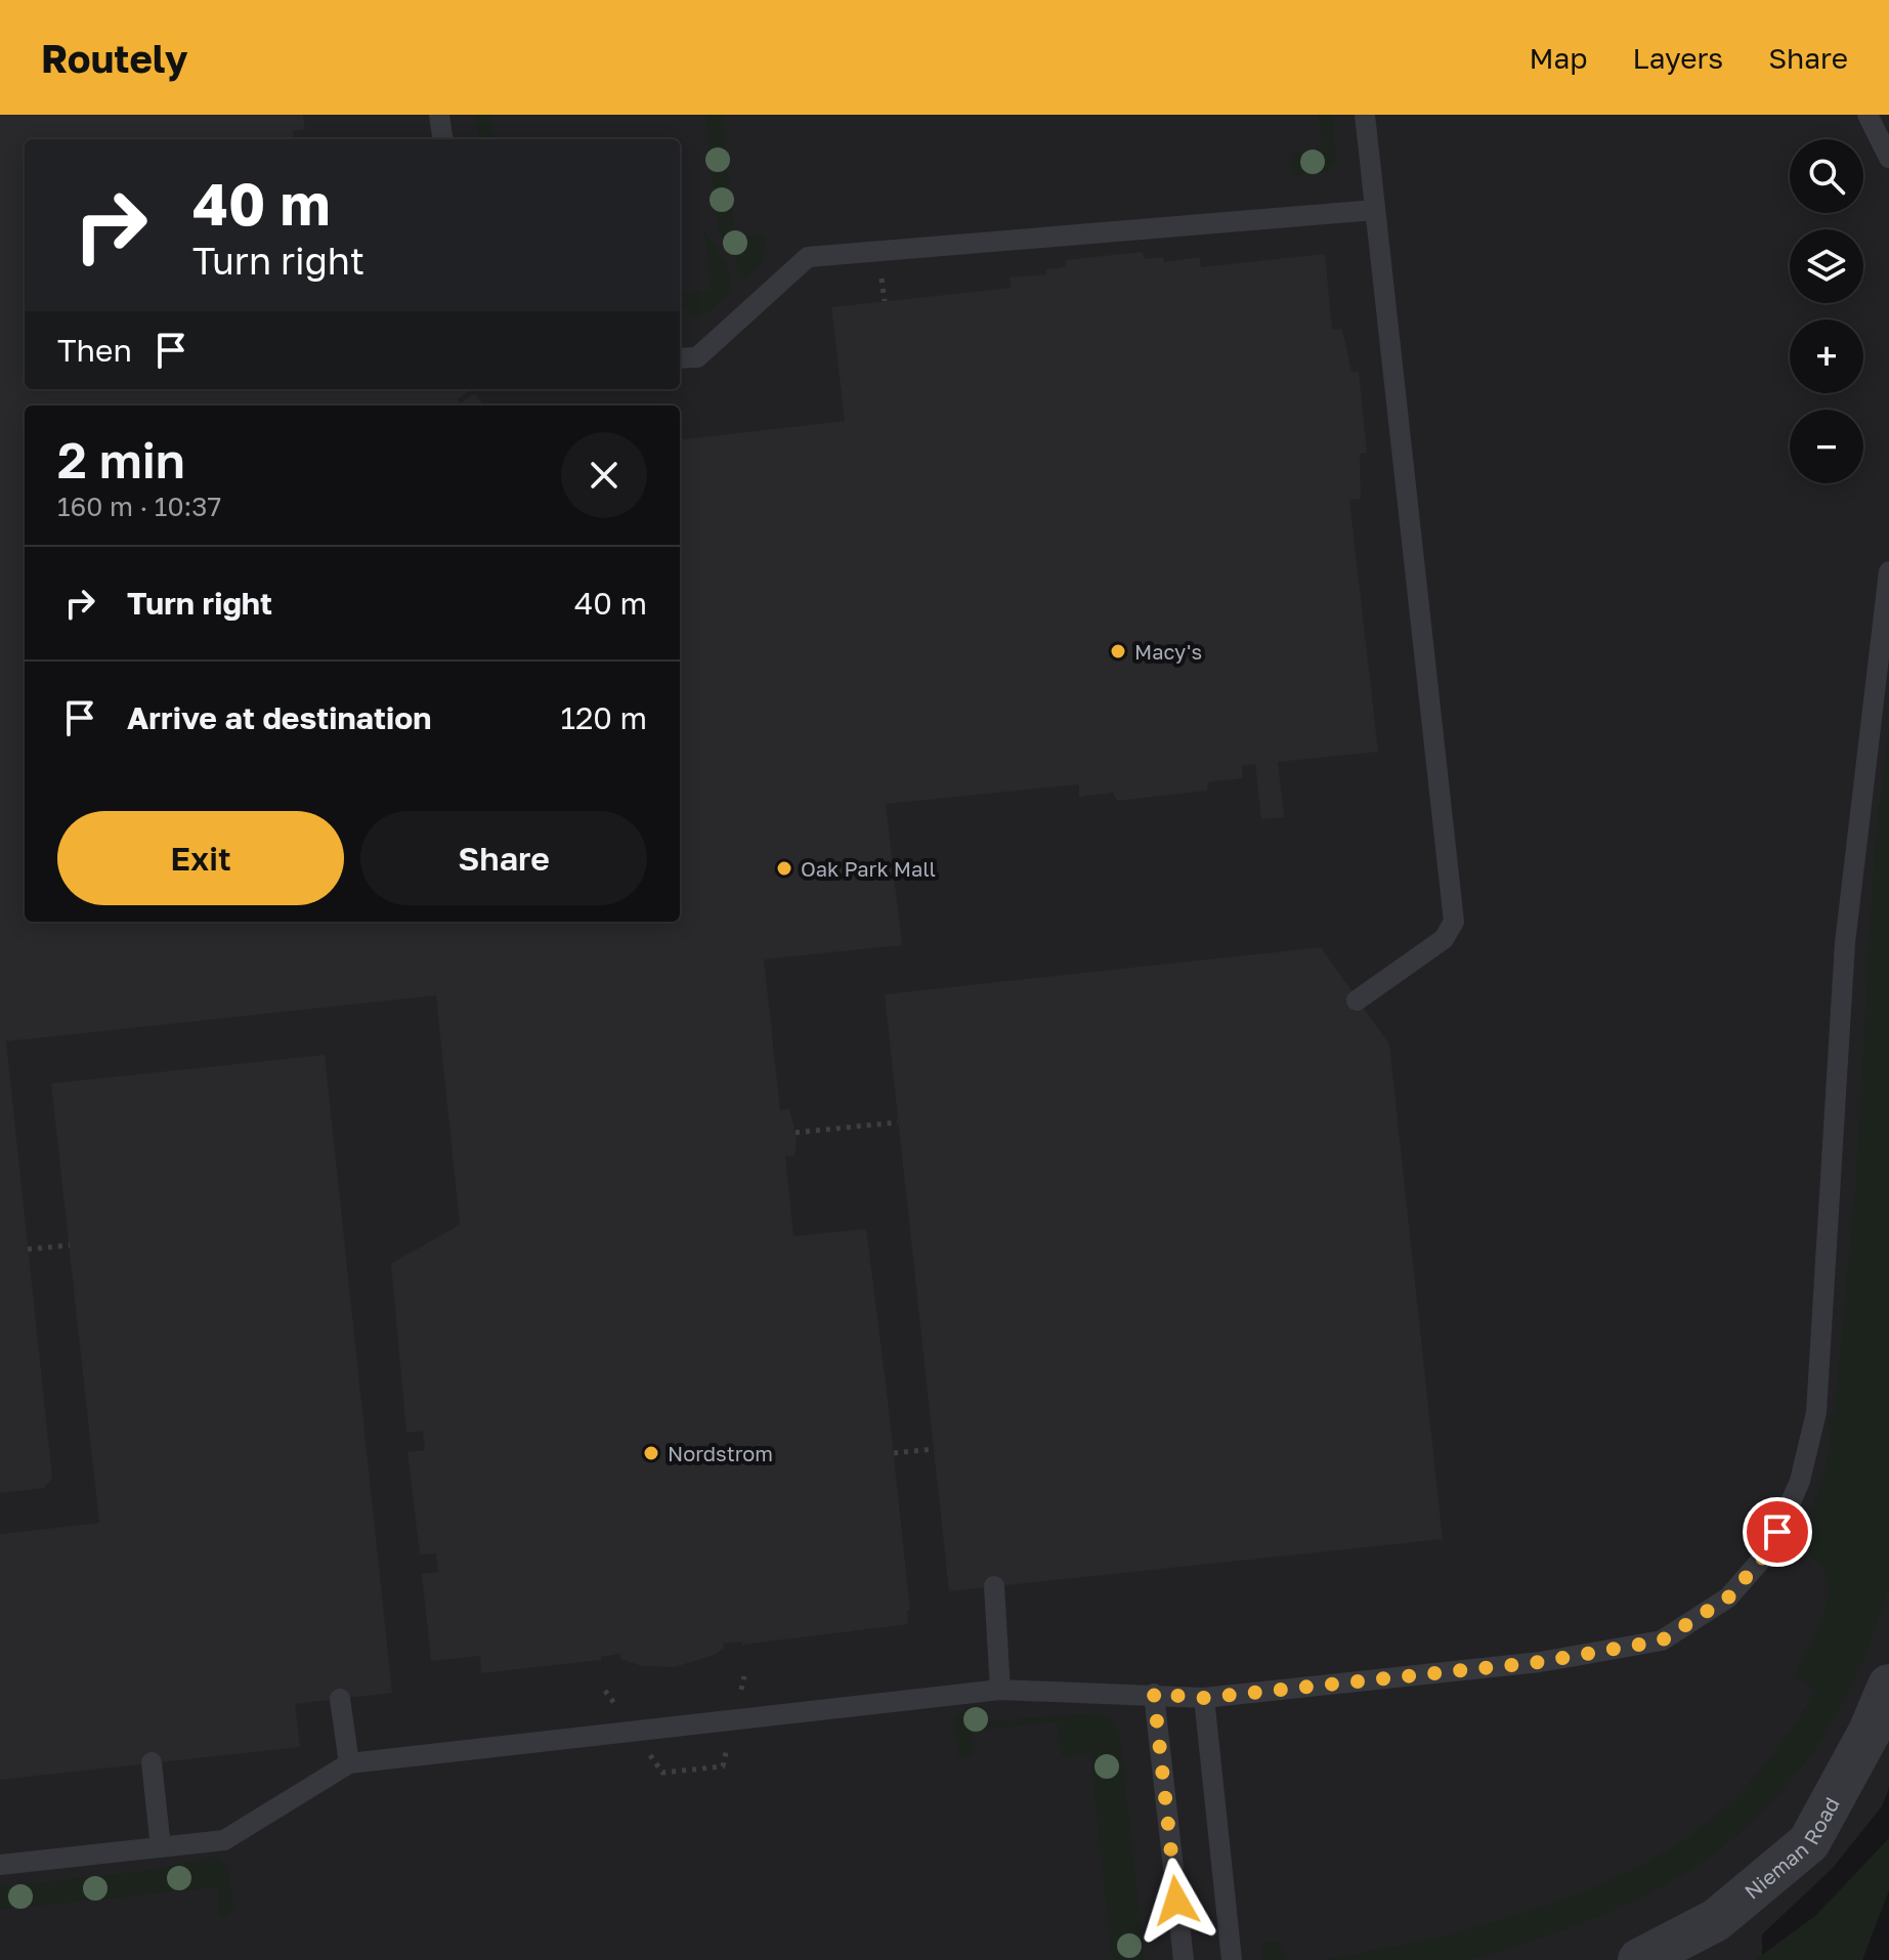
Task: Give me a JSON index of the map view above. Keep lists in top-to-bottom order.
{
  "streets": {
    "street": ["Nieman Road"]
  },
  "places": ["Macy's", "Oak Park Mall", "Nordstrom"],
  "page": {
    "header": "Routely",
    "nav": ["Map", "Layers", "Share"],
    "map_buttons": ["+", "−"],
    "turn": ["40 m", "Turn right"],
    "then": "Then",
    "heading": ["2 min", "160 m · 10:37"],
    "list": [
      {
        "name": "Turn right",
        "value": "40 m"
      },
      {
        "name": "Arrive at destination",
        "value": "120 m"
      }
    ],
    "buttons": ["Exit", "Share"]
  }
}
